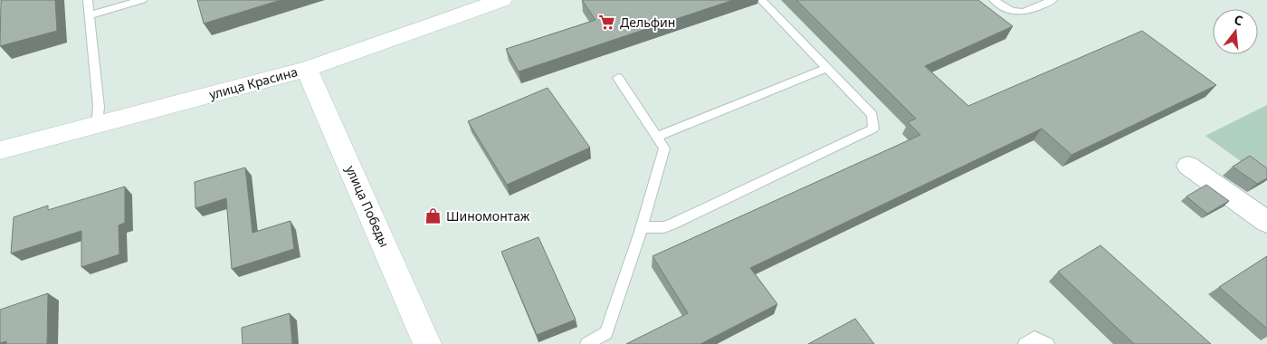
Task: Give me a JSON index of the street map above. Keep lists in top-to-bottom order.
{
  "streets": {
    "street": ["улица Красина", "улица Победы"]
  },
  "crossings": [
    ["улица Красина", "улица Победы"]
  ],
  "places": {
    "supermarket": ["Дельфин"],
    "shop": ["Шиномонтаж"]
  },
  "north": "top"
}
